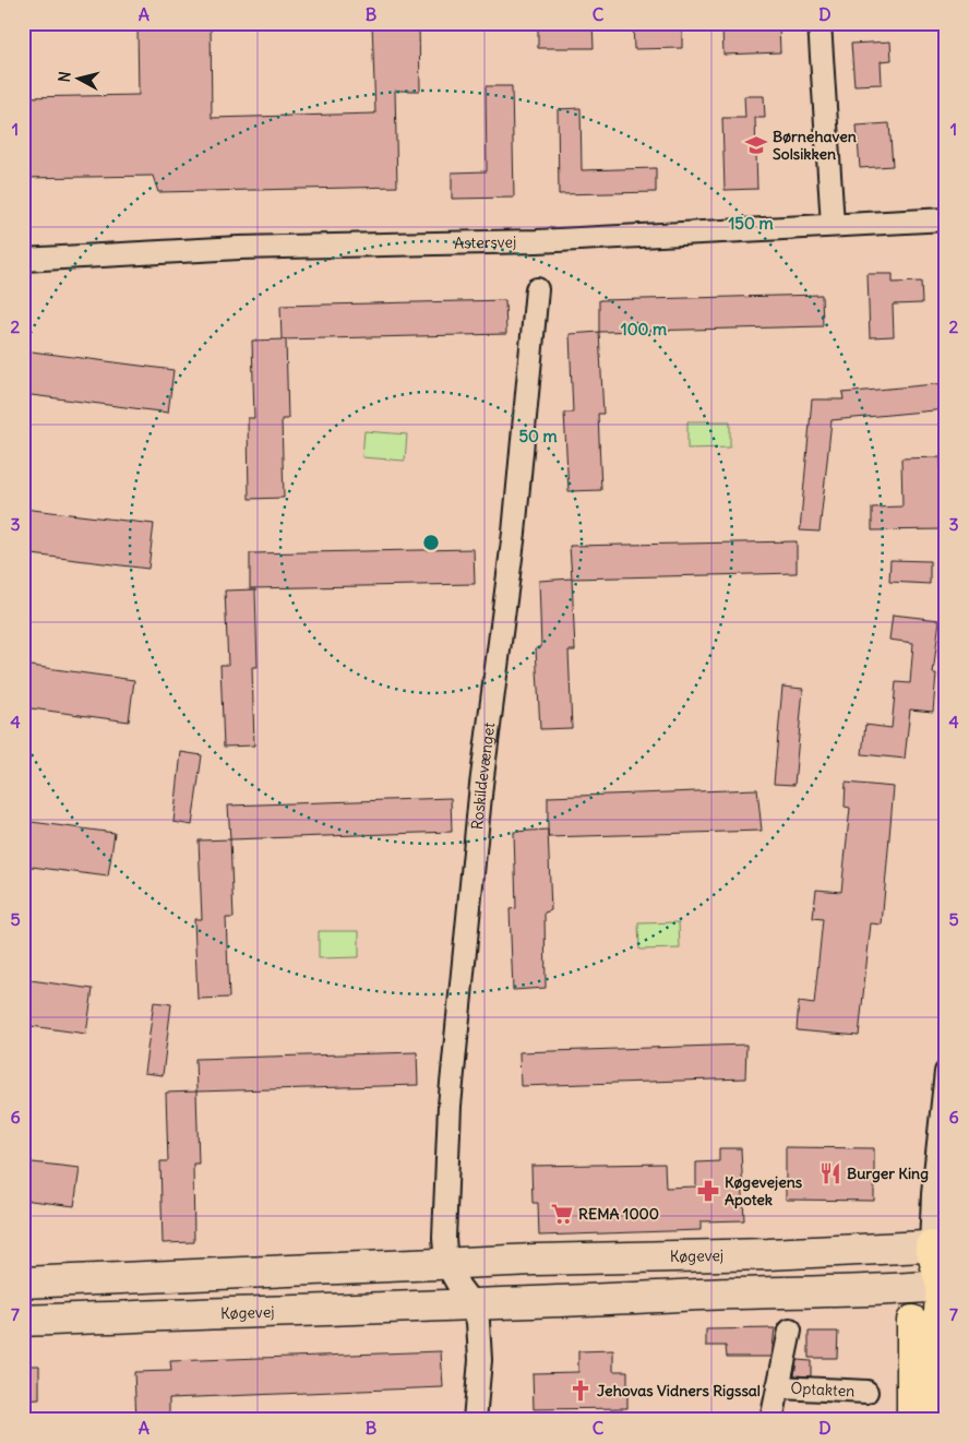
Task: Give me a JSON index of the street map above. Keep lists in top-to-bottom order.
{
  "streets": {
    "street": [
      "Astersvej",
      "Roskildevænget",
      "Køgevej",
      "Optakten"
    ]
  },
  "crossings": [
    ["Roskildevænget", "Køgevej"]
  ],
  "places": {
    "school or university": ["Børnehaven Solsikken"],
    "restaurant": ["Burger King"],
    "pharmacy": ["Køgevejens Apotek"],
    "supermarket": ["REMA 1000"],
    "church": ["Jehovas Vidners Rigssal"]
  },
  "north": "left",
  "grid": {
    "columns": [
      "A",
      "B",
      "C",
      "D"
    ],
    "rows": [
      "1",
      "2",
      "3",
      "4",
      "5",
      "6",
      "7"
    ]
  },
  "rings": ["150 m", "100 m", "50 m"]
}
